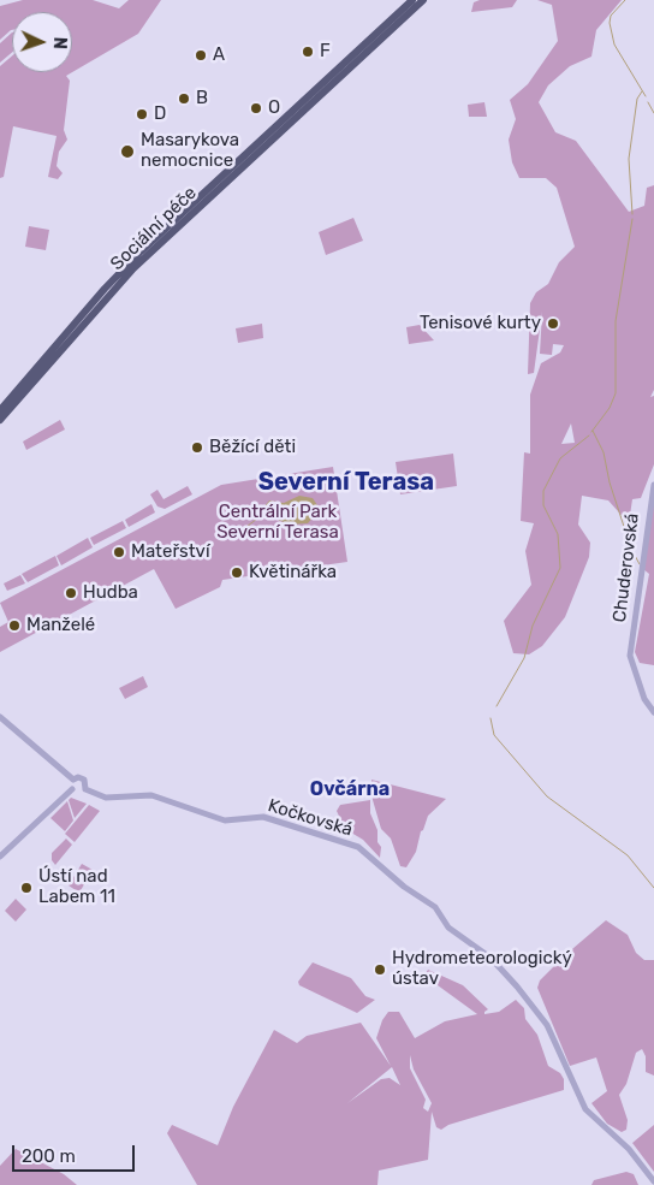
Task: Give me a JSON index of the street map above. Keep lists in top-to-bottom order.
{
  "streets": {
    "main road": ["Sociální péče"],
    "street": ["Chuderovská", "Kočkovská"]
  },
  "districts": ["Severní Terasa", "Ovčárna"],
  "parks": ["Centrální Park Severní Terasa"],
  "places": [
    "F",
    "A",
    "B",
    "O",
    "D",
    "Masarykova nemocnice",
    "Tenisové kurty",
    "Běžící děti",
    "Mateřství",
    "Květinářka",
    "Hudba",
    "Manželé",
    "Ústí nad Labem 11",
    "Hydrometeorologický ústav"
  ],
  "scale_bar": "200 m",
  "north": "right"
}
